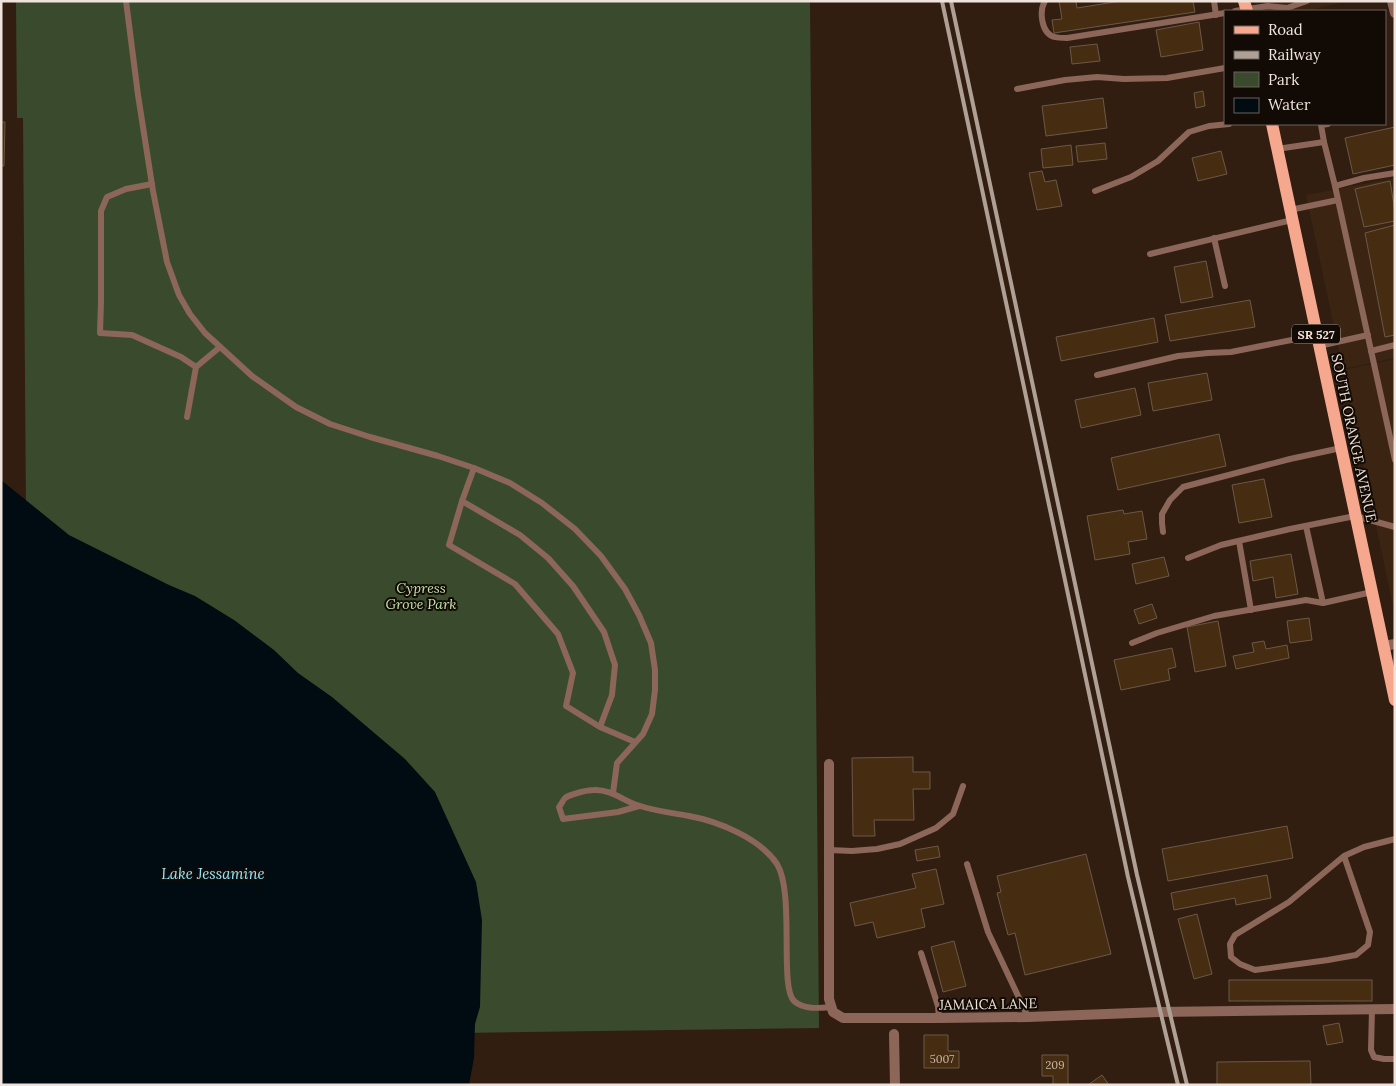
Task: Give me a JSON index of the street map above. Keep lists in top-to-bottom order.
{
  "streets": {
    "main road": ["SR 527", "SOUTH ORANGE AVENUE"],
    "street": ["JAMAICA LANE"]
  },
  "water": ["Lake Jessamine"],
  "parks": ["Cypress Grove Park"],
  "house_numbers": ["5007", "209"],
  "legend": [
    "Road",
    "Railway",
    "Park",
    "Water"
  ]
}
